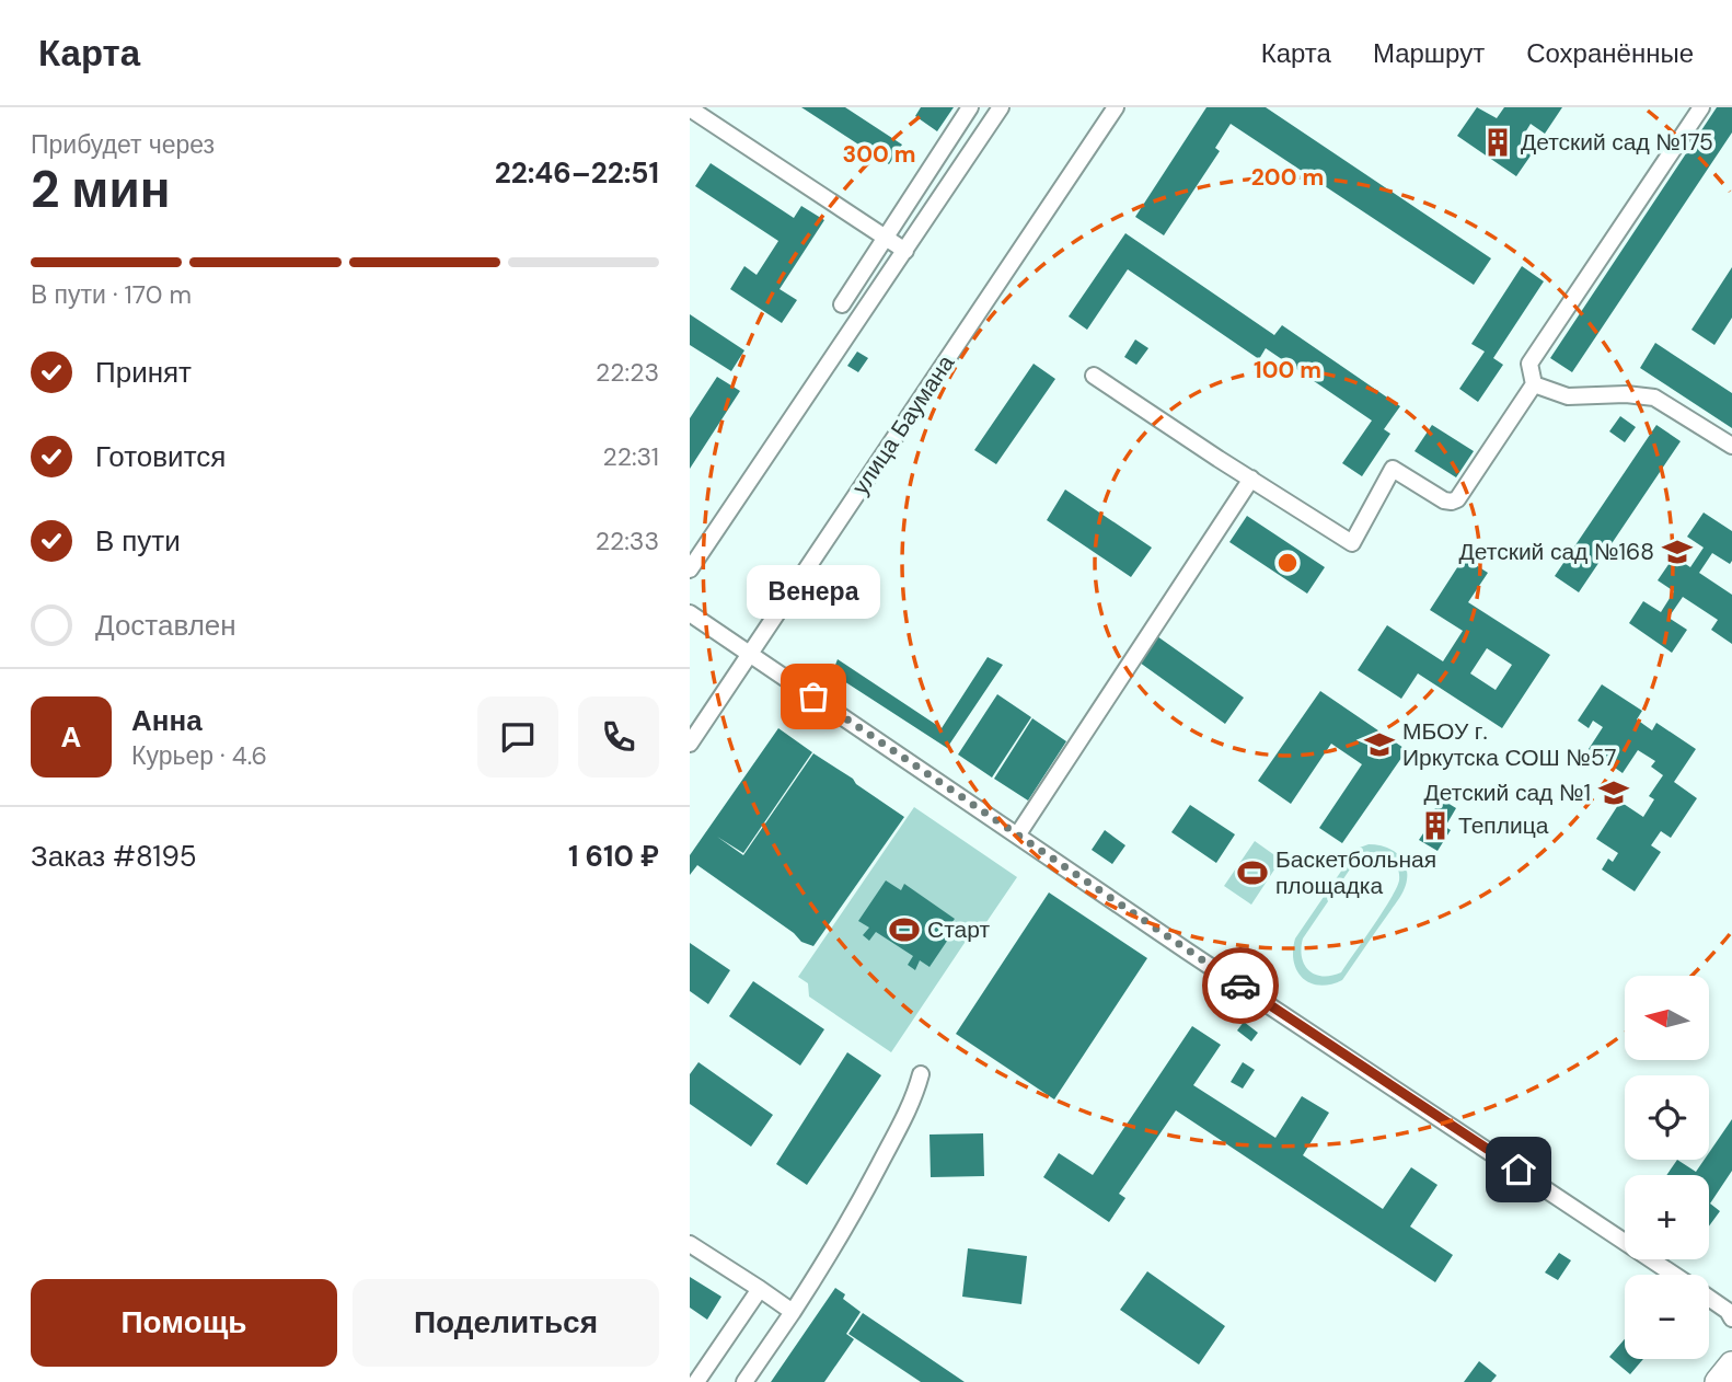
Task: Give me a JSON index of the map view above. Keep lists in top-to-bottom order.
{
  "streets": {
    "street": ["улица Баумана"]
  },
  "places": {
    "building": ["Детский сад №175", "Теплица"],
    "school or university": ["Детский сад №168", "МБОУ г. Иркутска СОШ №57", "Детский сад №1"],
    "other": ["Венера"],
    "sports": ["Баскетбольная площадка", "Старт"]
  },
  "north": "left",
  "page": {
    "header": "Карта",
    "nav": ["Карта", "Маршрут", "Сохранённые"],
    "heading": ["2 мин", "Прибудет через", "22:46–22:51"],
    "panel": [
      "Анна",
      "Курьер · 4.6",
      "Заказ #8195",
      "1 610 ₽"
    ],
    "bar": "В пути · 170 m",
    "list": [
      ["Принят", "22:23"],
      ["Готовится", "22:31"],
      ["В пути", "22:33"],
      "Доставлен"
    ],
    "bubble": "Венера",
    "round": "А",
    "map_buttons": ["+", "−"],
    "buttons": ["Помощь", "Поделиться"]
  },
  "rings": ["300 m", "200 m", "100 m"]
}
